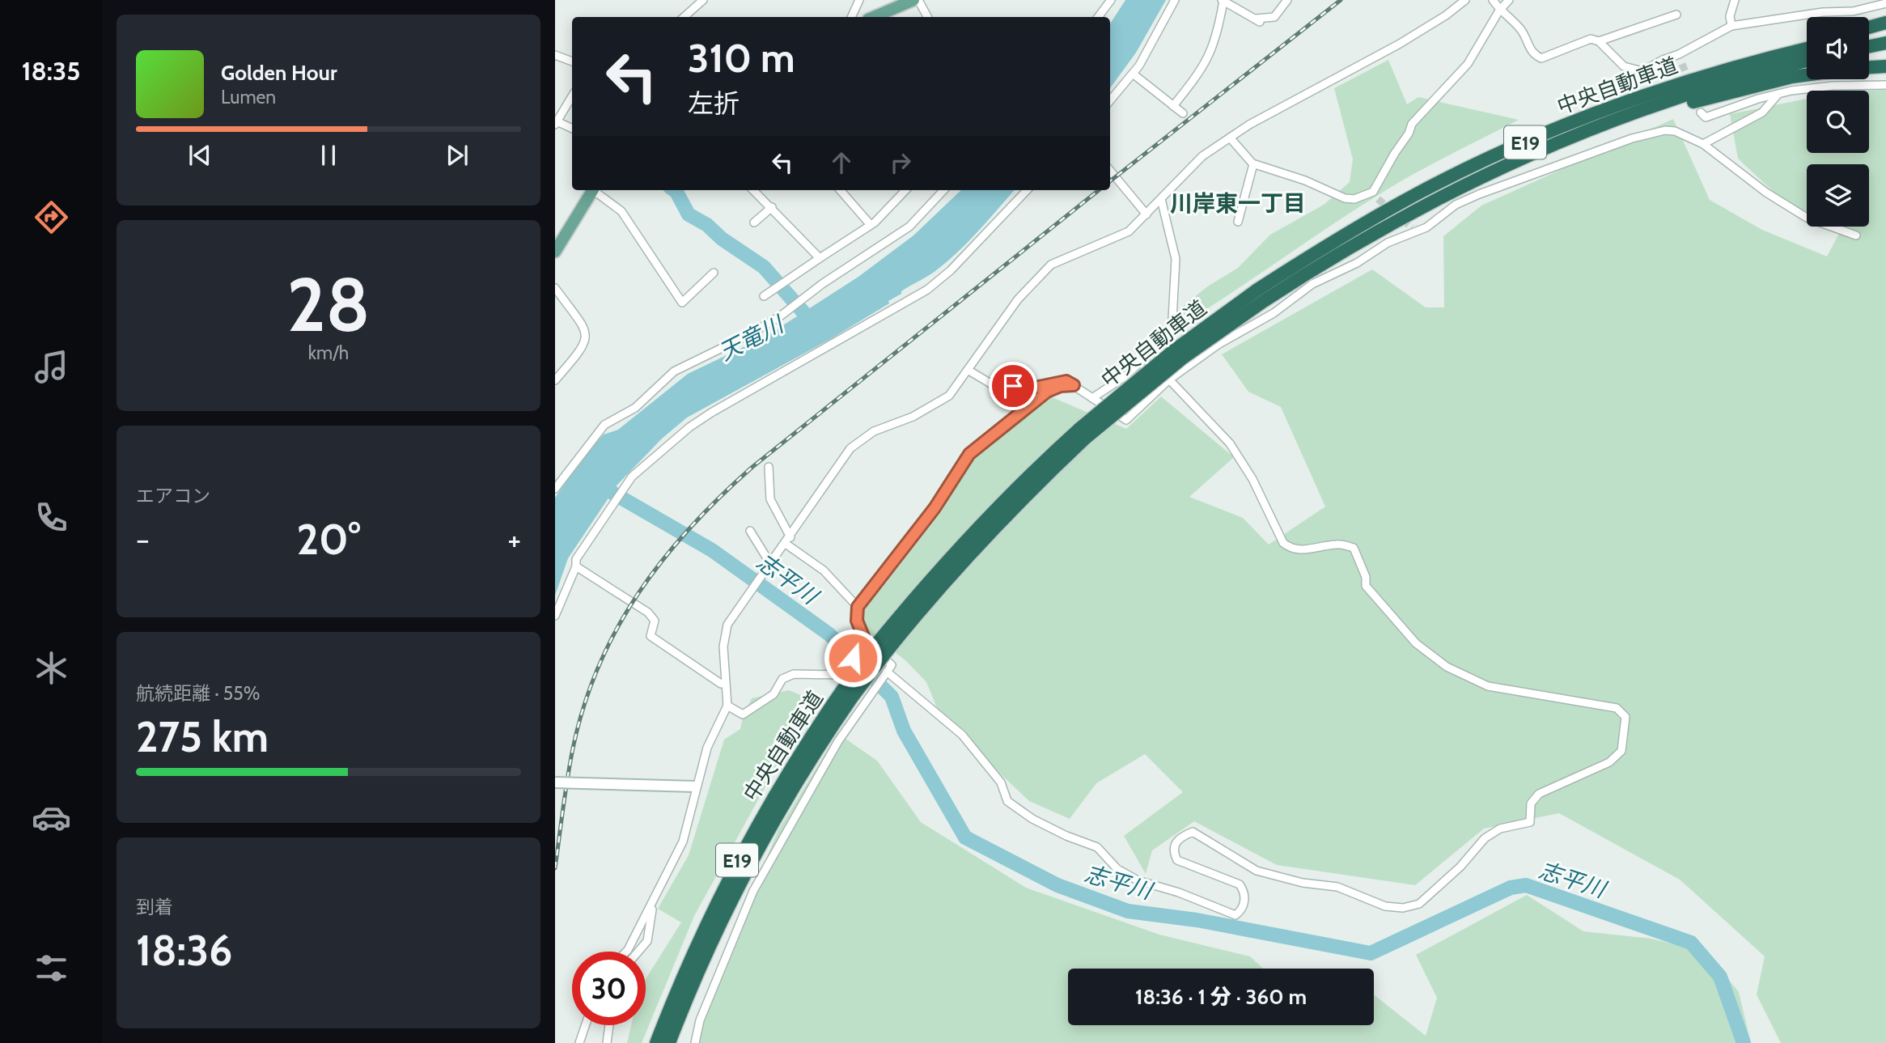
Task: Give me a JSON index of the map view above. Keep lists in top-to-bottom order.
{
  "streets": {
    "highway": ["中央自動車道", "E19"]
  },
  "districts": ["川岸東一丁目"],
  "water": ["天竜川", "志平川"],
  "page": {
    "tabs": "18:35",
    "turn": ["310 m", "左折"],
    "song": ["Golden Hour", "Lumen"],
    "tile": [
      ["28", "km/h"],
      "エアコン",
      ["航続距離 · 55%", "275 km"],
      ["到着", "18:36"]
    ],
    "heat": ["−", "20°", "+"],
    "limit": "30",
    "trip": "18:36 · 1 分 · 360 m"
  }
}
